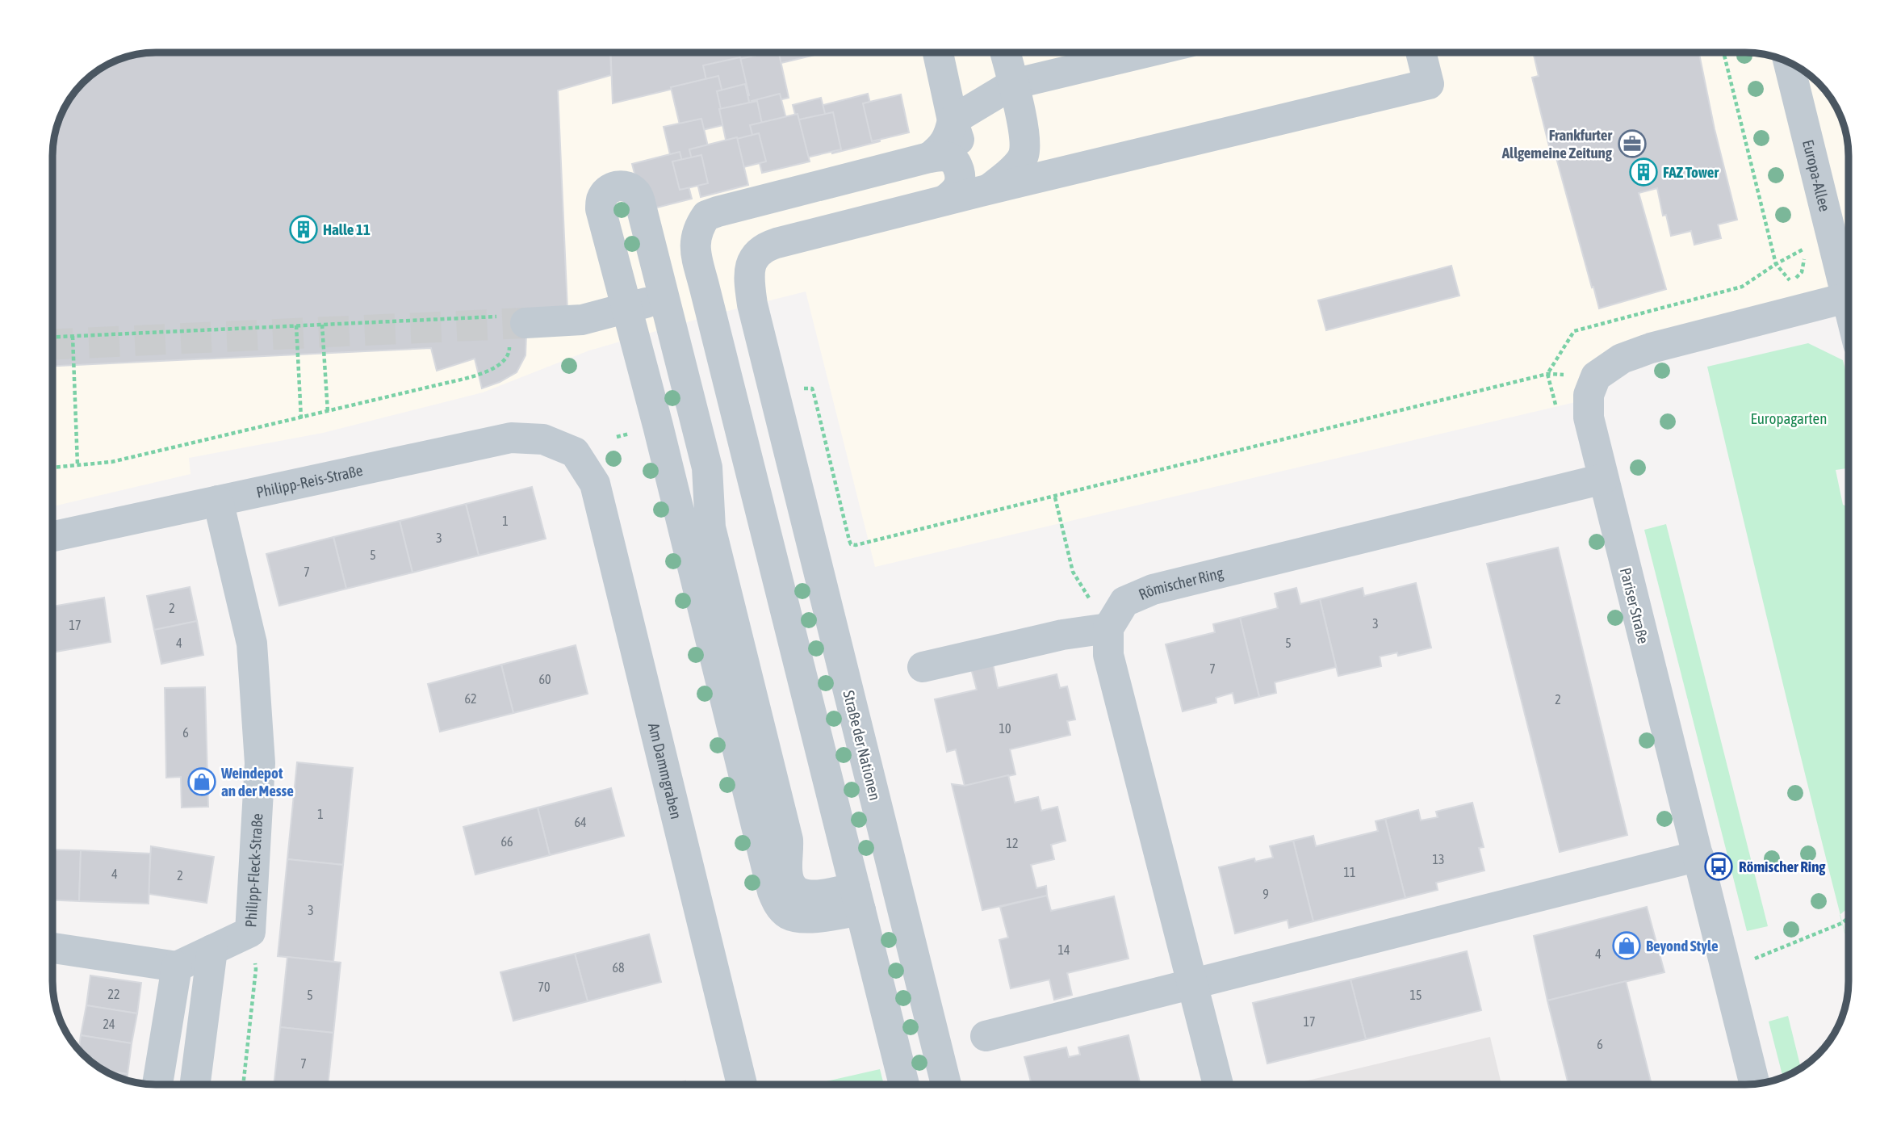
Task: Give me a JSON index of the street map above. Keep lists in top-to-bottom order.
{
  "streets": {
    "street": [
      "Europa-Allee",
      "Philipp-Reis-Straße",
      "Römischer Ring",
      "Pariser Straße",
      "Straße der Nationen",
      "Am Dammgraben",
      "Philipp-Fleck-Straße"
    ]
  },
  "crossings": [
    ["Philipp-Reis-Straße", "Am Dammgraben"],
    ["Philipp-Reis-Straße", "Philipp-Fleck-Straße"],
    ["Römischer Ring", "Pariser Straße"]
  ],
  "parks": ["Europagarten"],
  "places": {
    "office": ["Frankfurter Allgemeine Zeitung"],
    "building": ["FAZ Tower", "Halle 11"],
    "shop": ["Weindepot an der Messe", "Beyond Style"],
    "bus stop": ["Römischer Ring"]
  },
  "house_numbers": [
    "1",
    "3",
    "5",
    "7",
    "2",
    "3",
    "17",
    "4",
    "5",
    "7",
    "60",
    "62",
    "2",
    "10",
    "6",
    "1",
    "64",
    "66",
    "12",
    "13",
    "11",
    "4",
    "2",
    "9",
    "3",
    "14",
    "4",
    "68",
    "70",
    "22",
    "5",
    "15",
    "17",
    "24",
    "6",
    "7"
  ]
}
